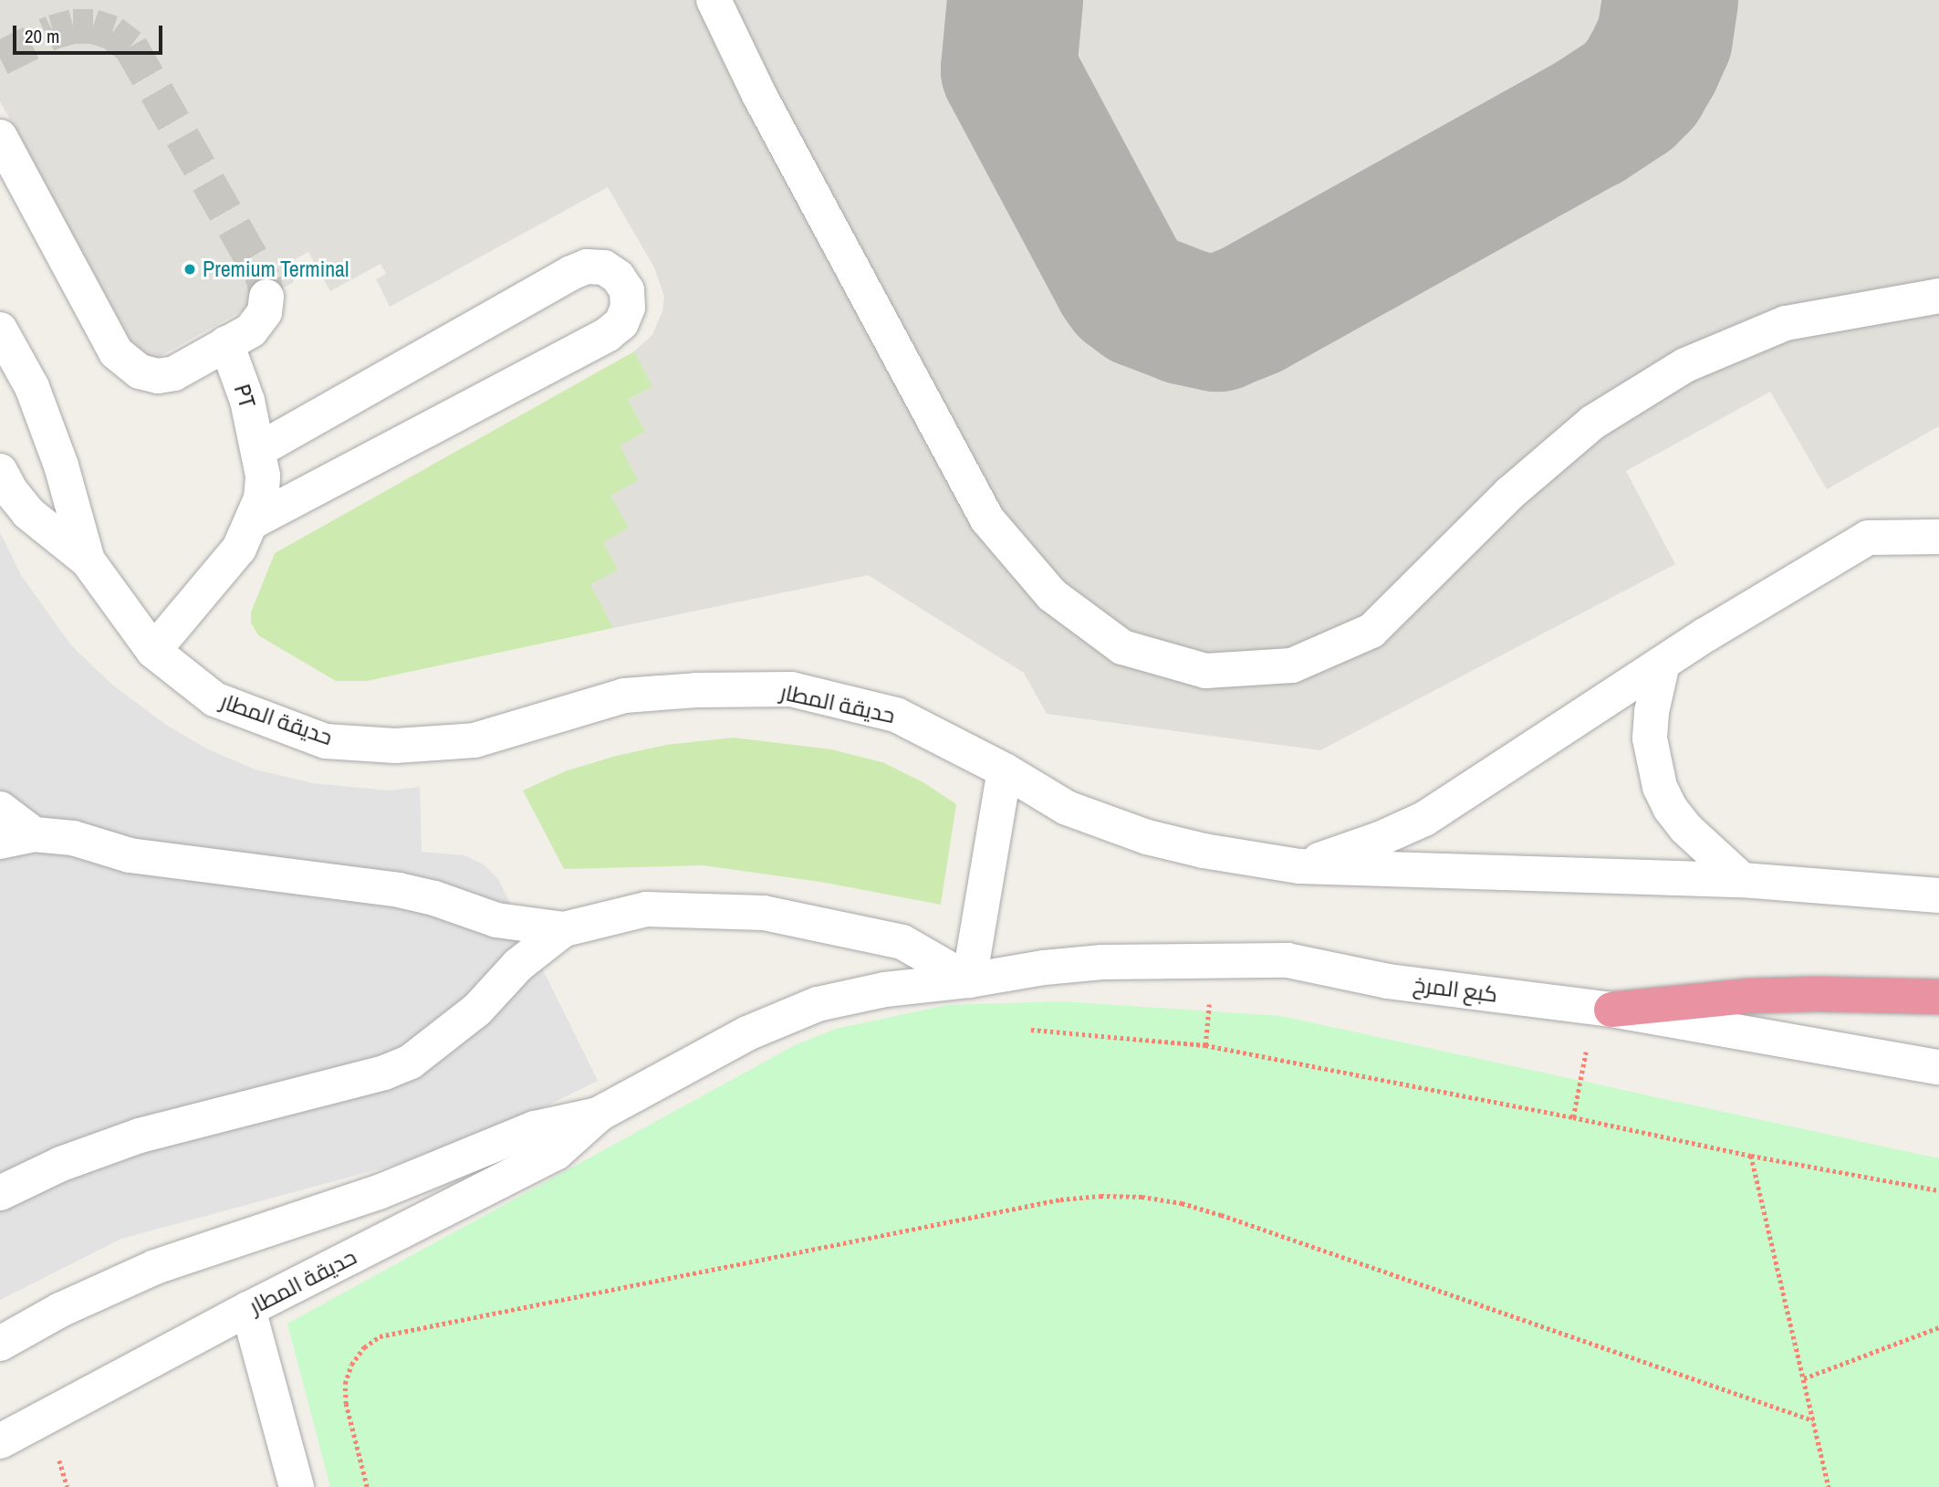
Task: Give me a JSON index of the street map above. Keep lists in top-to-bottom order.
{
  "streets": {
    "street": ["PT", "حديقة المطار", "كبع المرخ"]
  },
  "crossings": [
    ["PT", "حديقة المطار"],
    ["حديقة المطار", "كبع المرخ"]
  ],
  "places": ["Premium Terminal"],
  "scale_bar": "20 m"
}
